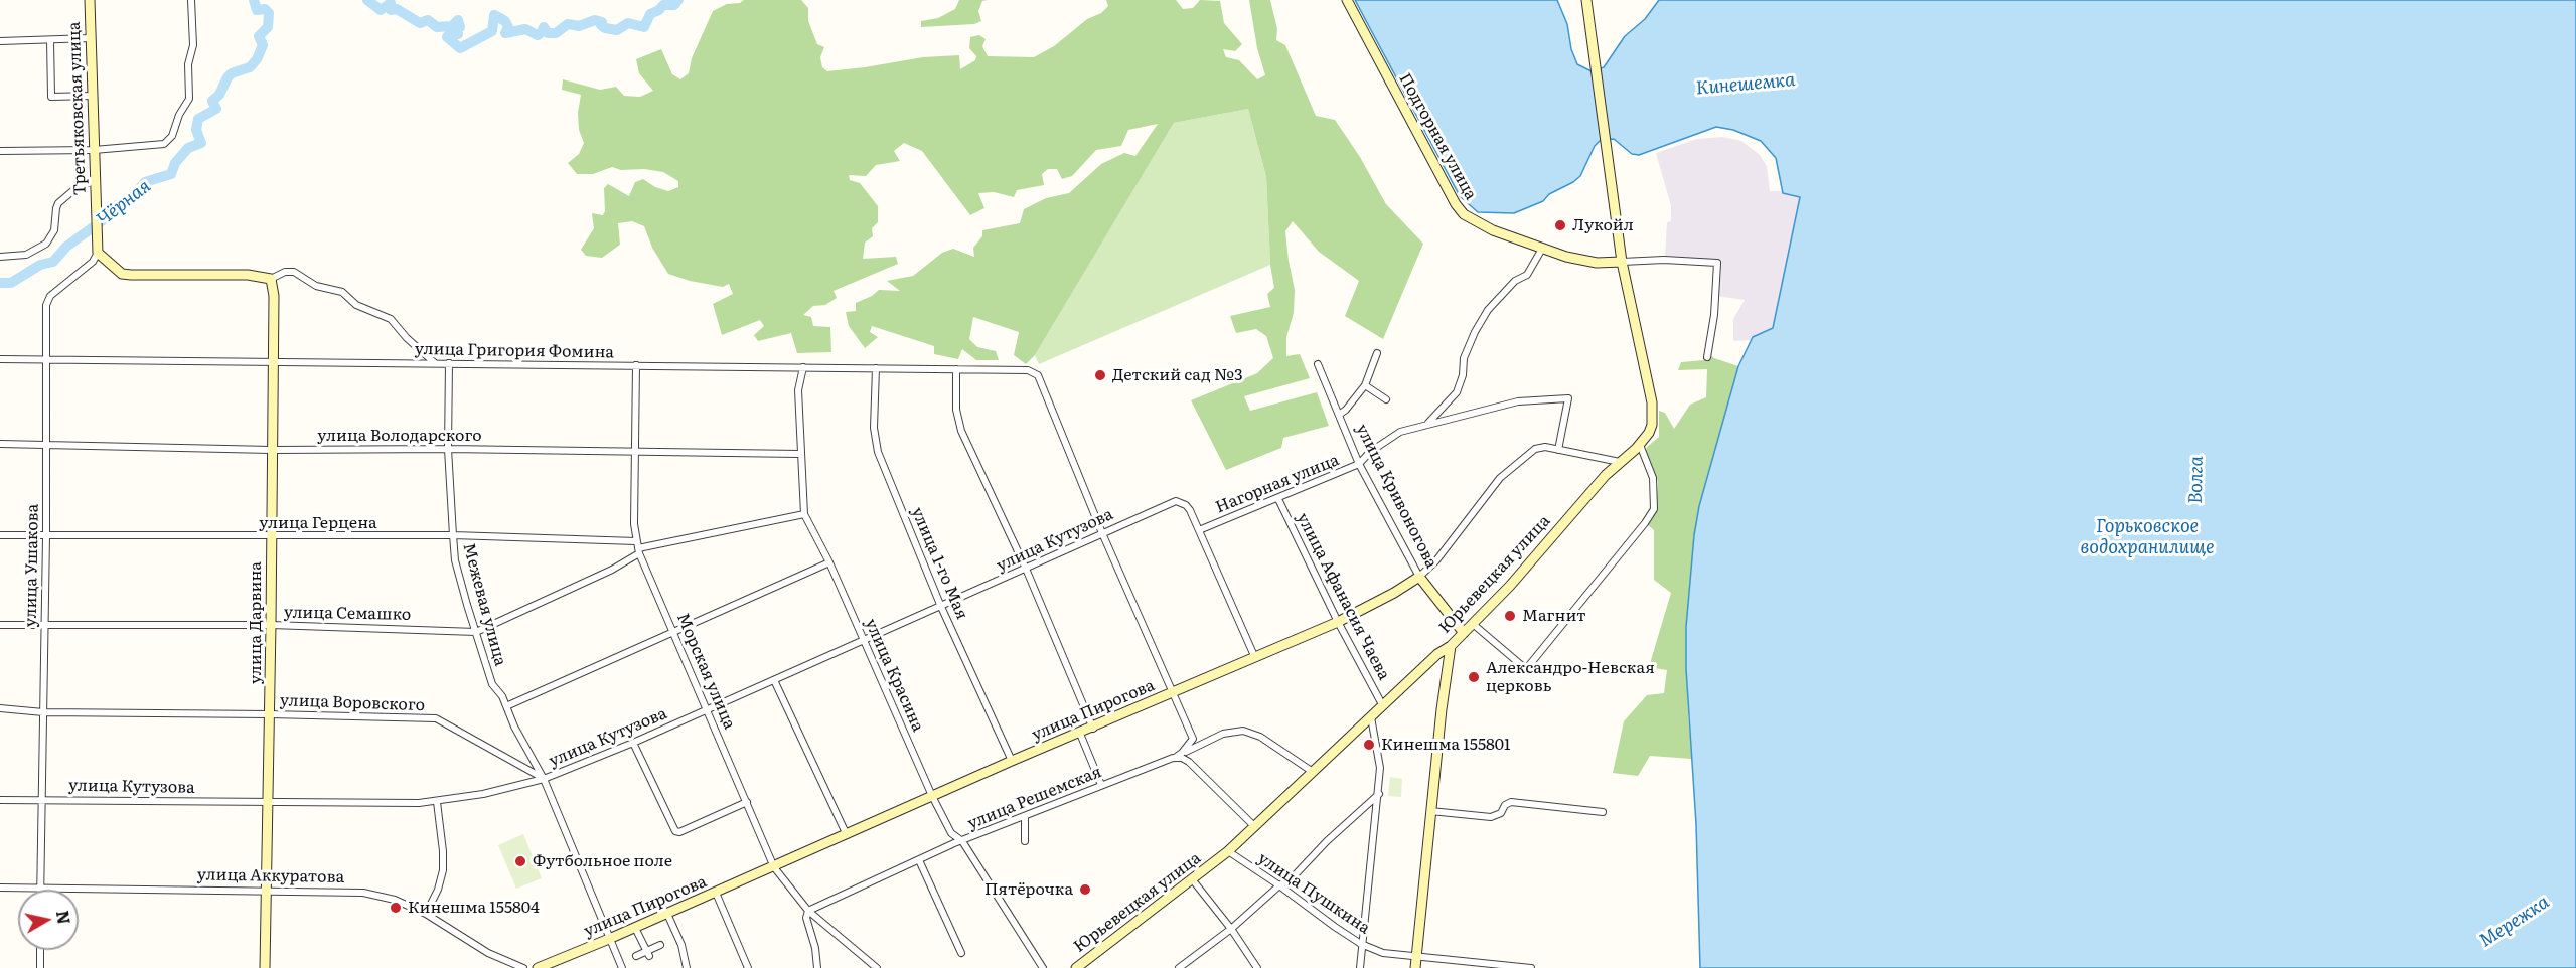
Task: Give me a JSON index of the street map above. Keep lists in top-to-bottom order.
{
  "streets": {
    "street": [
      "Третьяковская улица",
      "Подгорная улица",
      "улица Григория Фомина",
      "улица Володарского",
      "Нагорная улица",
      "улица Кривоногова",
      "улица Герцена",
      "улица Кутузова",
      "улица 1-го Мая",
      "улица Ушакова",
      "Юрьевецкая улица",
      "улица Афанасия Чаева",
      "Межевая улица",
      "улица Семашко",
      "улица Дарвина",
      "Морская улица",
      "улица Красина",
      "улица Воровского",
      "улица Пирогова",
      "улица Решемская",
      "улица Аккуратова",
      "улица Пушкина"
    ]
  },
  "crossings": [
    ["Третьяковская улица", "улица Ушакова"],
    ["Подгорная улица", "Юрьевецкая улица"],
    ["улица Григория Фомина", "улица Кутузова"],
    ["улица Григория Фомина", "улица 1-го Мая"],
    ["улица Григория Фомина", "улица Ушакова"],
    ["улица Григория Фомина", "Межевая улица"],
    ["улица Григория Фомина", "улица Дарвина"],
    ["улица Григория Фомина", "Морская улица"],
    ["улица Григория Фомина", "улица Красина"],
    ["улица Володарского", "улица Ушакова"],
    ["улица Володарского", "Межевая улица"],
    ["улица Володарского", "улица Дарвина"],
    ["улица Володарского", "Морская улица"],
    ["улица Володарского", "улица Красина"],
    ["Нагорная улица", "улица Кривоногова"],
    ["Нагорная улица", "улица Кутузова"],
    ["Нагорная улица", "улица Афанасия Чаева"],
    ["Нагорная улица", "улица Пирогова"],
    ["улица Кривоногова", "Юрьевецкая улица"],
    ["улица Кривоногова", "улица Пирогова"],
    ["улица Герцена", "улица Ушакова"],
    ["улица Герцена", "Межевая улица"],
    ["улица Герцена", "улица Дарвина"],
    ["улица Герцена", "Морская улица"],
    ["улица Кутузова", "улица 1-го Мая"],
    ["улица Кутузова", "улица Ушакова"],
    ["улица Кутузова", "Межевая улица"],
    ["улица Кутузова", "улица Дарвина"],
    ["улица Кутузова", "Морская улица"],
    ["улица Кутузова", "улица Красина"],
    ["улица Кутузова", "улица Воровского"],
    ["улица 1-го Мая", "улица Пирогова"],
    ["улица Ушакова", "улица Семашко"],
    ["улица Ушакова", "улица Воровского"],
    ["улица Ушакова", "улица Аккуратова"],
    ["Юрьевецкая улица", "улица Афанасия Чаева"],
    ["Юрьевецкая улица", "улица Пирогова"],
    ["Юрьевецкая улица", "улица Решемская"],
    ["Юрьевецкая улица", "улица Пушкина"],
    ["улица Афанасия Чаева", "улица Пирогова"],
    ["Межевая улица", "улица Семашко"],
    ["Межевая улица", "улица Воровского"],
    ["Межевая улица", "улица Пирогова"],
    ["улица Семашко", "улица Дарвина"],
    ["улица Семашко", "Морская улица"],
    ["улица Дарвина", "улица Воровского"],
    ["улица Дарвина", "улица Аккуратова"],
    ["Морская улица", "улица Пирогова"],
    ["Морская улица", "улица Решемская"],
    ["улица Красина", "улица Пирогова"],
    ["улица Красина", "улица Решемская"]
  ],
  "water": [
    "Кинешемка",
    "Чёрная",
    "Волга",
    "Горьковское водохранилище",
    "Мережка"
  ],
  "places": [
    "Лукойл",
    "Детский сад №3",
    "Магнит",
    "Александро-Невская церковь",
    "Кинешма 155801",
    "Футбольное поле",
    "Пятёрочка",
    "Кинешма 155804"
  ],
  "north": "right"
}
